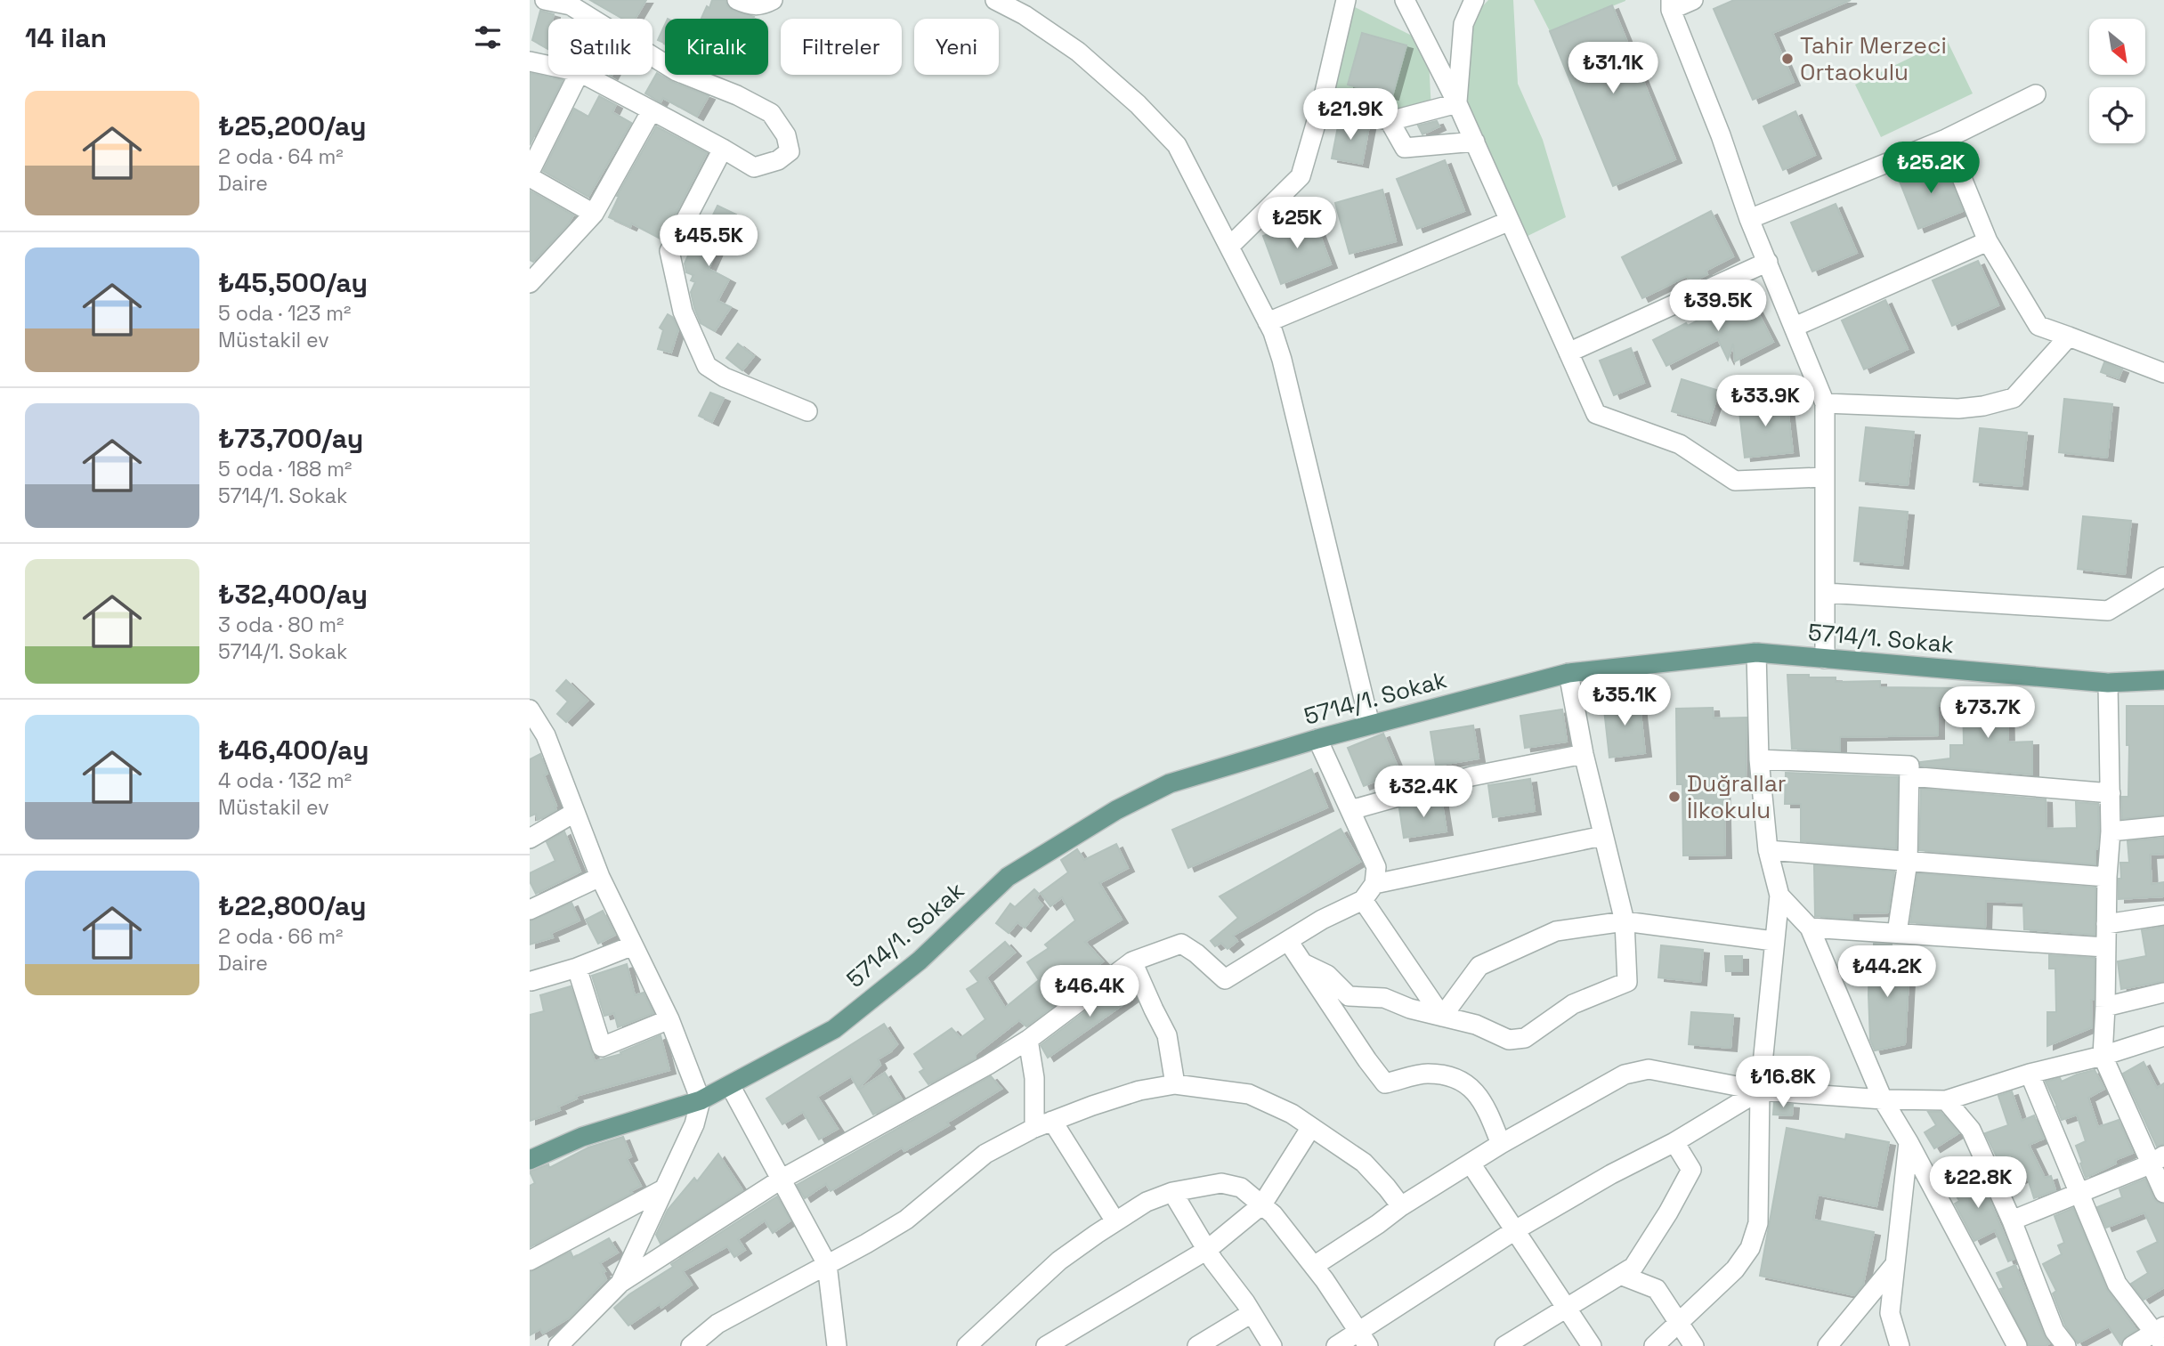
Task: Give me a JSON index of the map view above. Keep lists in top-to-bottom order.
{
  "streets": {
    "main road": ["5714/1. Sokak"]
  },
  "places": ["Tahir Merzeci Ortaokulu", "Duğrallar İlkokulu"],
  "north": "bottom right",
  "page": {
    "heading": "14 ilan",
    "chip": [
      "Satılık",
      "Kiralık",
      "Filtreler",
      "Yeni"
    ],
    "price": [
      "₺31.1K",
      "₺21.9K",
      "₺25.2K",
      "₺25K",
      "₺45.5K",
      "₺39.5K",
      "₺33.9K",
      "₺35.1K",
      "₺73.7K",
      "₺32.4K",
      "₺44.2K",
      "₺46.4K",
      "₺16.8K",
      "₺22.8K"
    ],
    "list": [
      {
        "name": "₺25,200/ay",
        "note": "2 oda · 64 m² · Daire"
      },
      {
        "name": "₺45,500/ay",
        "note": "5 oda · 123 m² · Müstakil ev"
      },
      {
        "name": "₺73,700/ay",
        "note": "5 oda · 188 m² · 5714/1. Sokak"
      },
      {
        "name": "₺32,400/ay",
        "note": "3 oda · 80 m² · 5714/1. Sokak"
      },
      {
        "name": "₺46,400/ay",
        "note": "4 oda · 132 m² · Müstakil ev"
      },
      {
        "name": "₺22,800/ay",
        "note": "2 oda · 66 m² · Daire"
      }
    ]
  }
}
